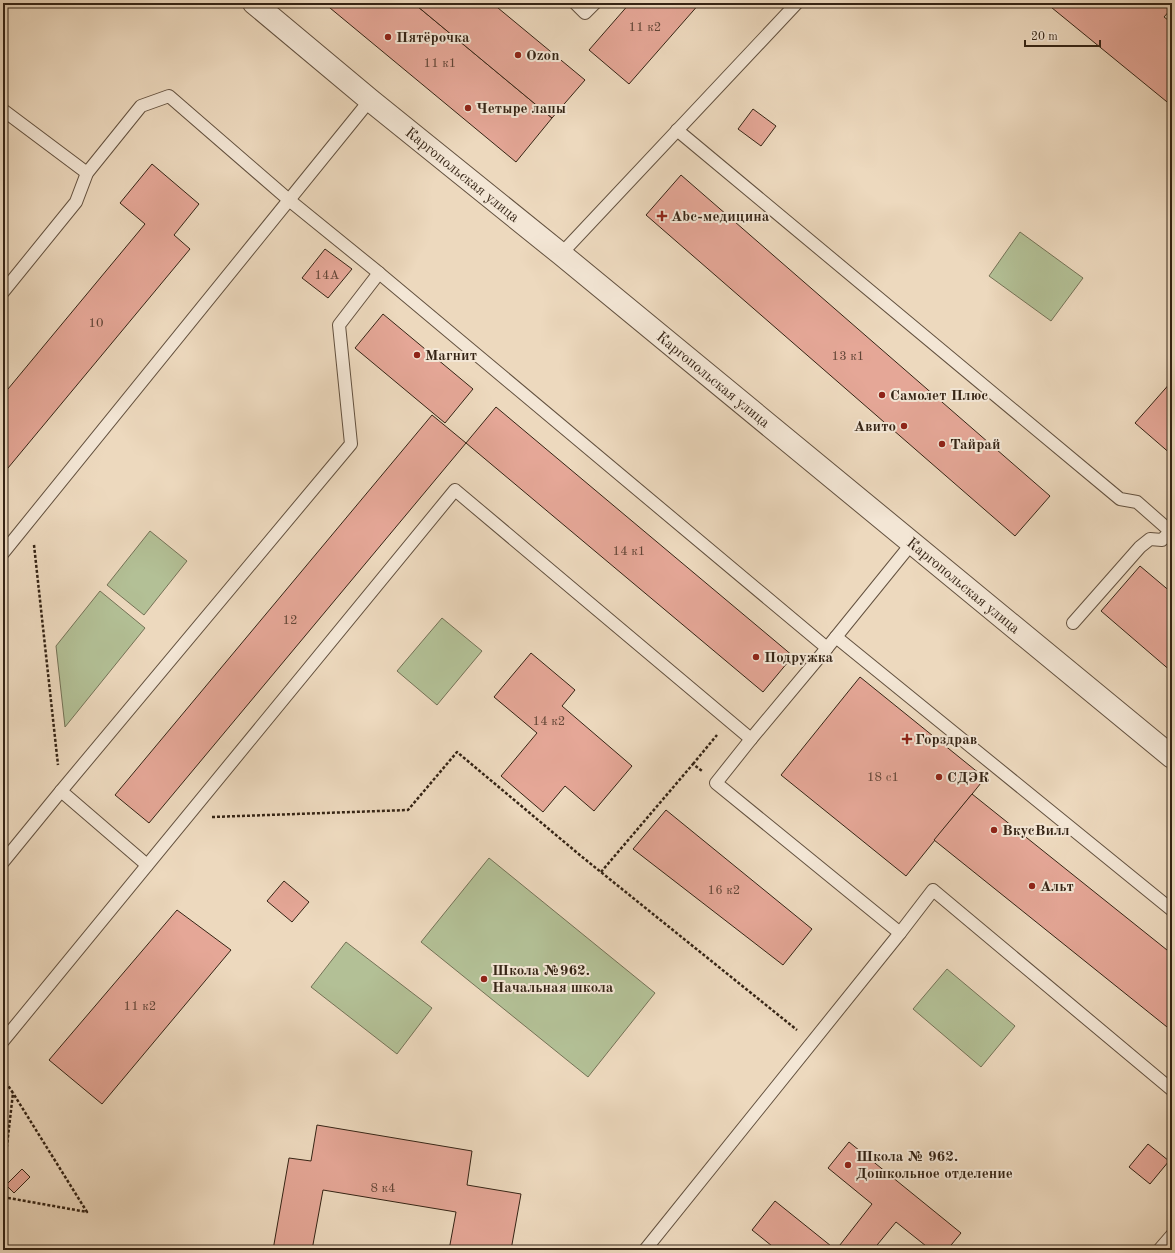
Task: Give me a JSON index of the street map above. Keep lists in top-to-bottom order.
{
  "streets": {
    "street": ["Каргопольская улица"]
  },
  "places": {
    "other": [
      "Пятёрочка",
      "Ozon",
      "Четыре лапы",
      "Магнит",
      "Самолет Плюс",
      "Авито",
      "Тайрай",
      "Подружка",
      "СДЭК",
      "ВкусВилл",
      "Альт",
      "Школа №962. Начальная школа",
      "Школа № 962. Дошкольное отделение"
    ],
    "health": ["Abc-медицина", "Горздрав"]
  },
  "house_numbers": [
    "11 к2",
    "11 к1",
    "14А",
    "10",
    "13 к1",
    "14 к1",
    "12",
    "14 к2",
    "18 с1",
    "16 к2",
    "11 к2",
    "8 к4"
  ],
  "scale_bar": "20 m"
}
